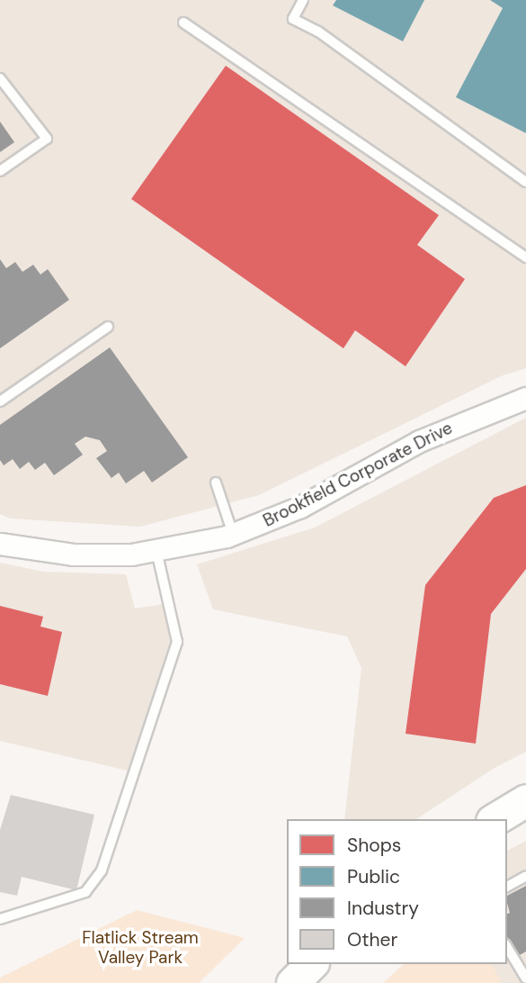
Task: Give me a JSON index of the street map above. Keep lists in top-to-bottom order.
{
  "streets": {
    "street": ["Brookfield Corporate Drive"]
  },
  "parks": ["Flatlick Stream Valley Park"],
  "legend": [
    "Shops",
    "Public",
    "Industry",
    "Other"
  ]
}
